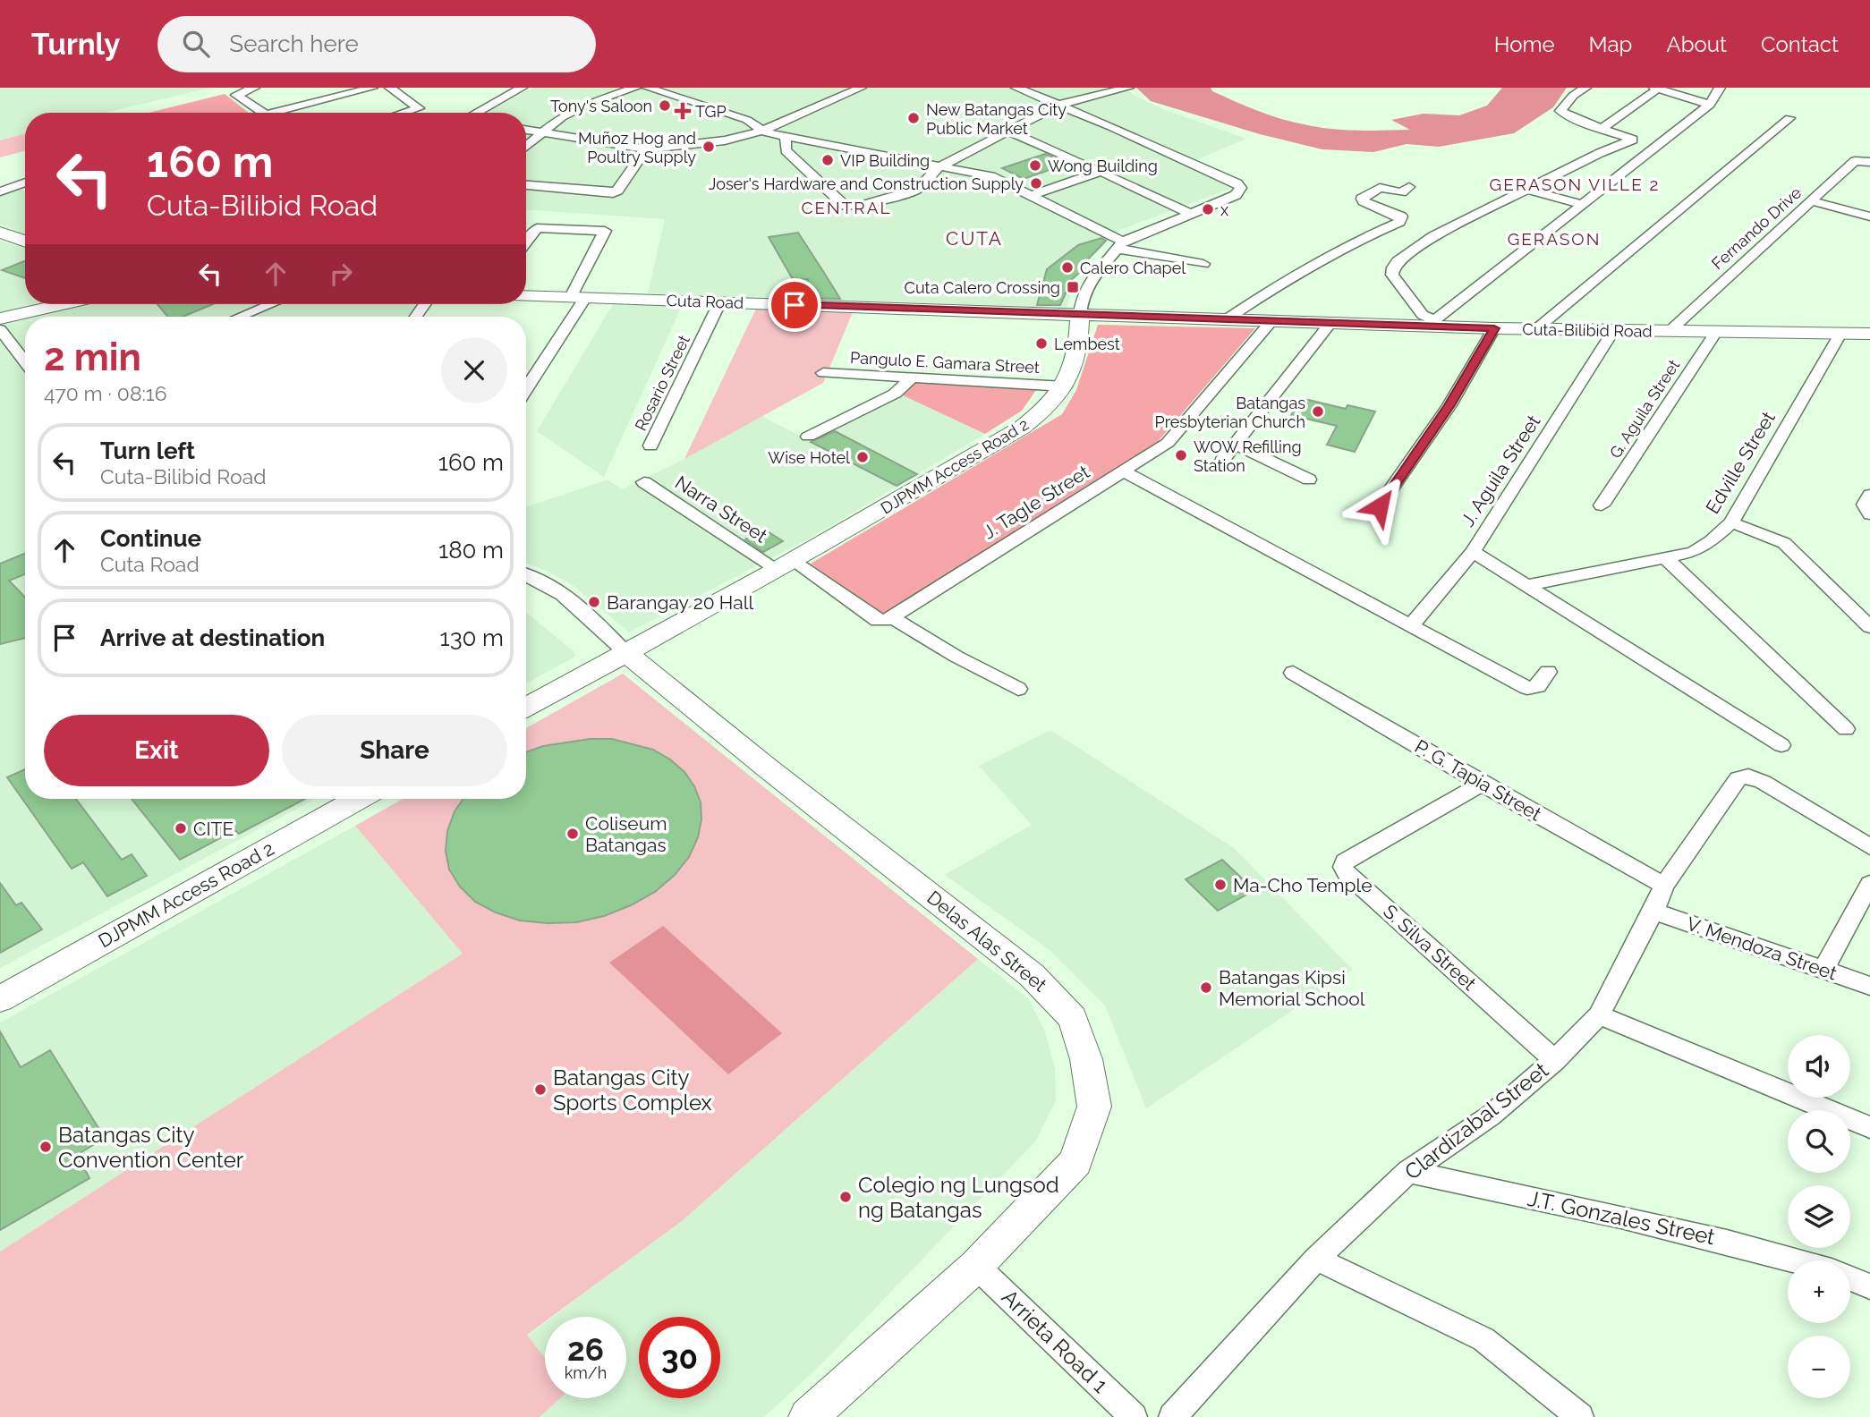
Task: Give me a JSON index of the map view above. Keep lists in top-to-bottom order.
{
  "streets": {
    "street": [
      "Fernando Drive",
      "Cuta Road",
      "Cuta-Bilibid Road",
      "Pangulo E. Gamara Street",
      "Rosario Street",
      "G. Aguila Street",
      "Edville Street",
      "DJPMM Access Road 2",
      "J. Aguila Street",
      "J. Tagle Street",
      "Narra Street",
      "P. G. Tapia Street",
      "Delas Alas Street",
      "S. Silva Street",
      "V. Mendoza Street",
      "Clardizabal Street",
      "J.T. Gonzales Street",
      "Arrieta Road 1"
    ]
  },
  "crossings": [
    ["Fernando Drive", "Cuta-Bilibid Road"],
    ["Cuta Road", "Cuta-Bilibid Road"],
    ["Cuta Road", "Rosario Street"],
    ["Cuta Road", "DJPMM Access Road 2"],
    ["Cuta-Bilibid Road", "G. Aguila Street"],
    ["Cuta-Bilibid Road", "Edville Street"],
    ["Cuta-Bilibid Road", "DJPMM Access Road 2"],
    ["Cuta-Bilibid Road", "J. Aguila Street"],
    ["Cuta-Bilibid Road", "J. Tagle Street"],
    ["Pangulo E. Gamara Street", "DJPMM Access Road 2"],
    ["DJPMM Access Road 2", "Narra Street"],
    ["DJPMM Access Road 2", "Delas Alas Street"],
    ["P. G. Tapia Street", "S. Silva Street"],
    ["P. G. Tapia Street", "Clardizabal Street"],
    ["Delas Alas Street", "Arrieta Road 1"],
    ["S. Silva Street", "Clardizabal Street"],
    ["V. Mendoza Street", "Clardizabal Street"],
    ["Clardizabal Street", "J.T. Gonzales Street"]
  ],
  "districts": [
    "GERASON VILLE 2",
    "CENTRAL",
    "CUTA",
    "GERASON"
  ],
  "places": {
    "other": [
      "Tony's Saloon",
      "New Batangas City Public Market",
      "Muñoz Hog and Poultry Supply",
      "VIP Building",
      "Wong Building",
      "Joser's Hardware and Construction Supply",
      "x",
      "Calero Chapel",
      "Lembest",
      "Batangas Presbyterian Church",
      "WOW Refilling Station",
      "Wise Hotel",
      "Barangay 20 Hall",
      "CITE",
      "Coliseum Batangas",
      "Ma-Cho Temple",
      "Batangas Kipsi Memorial School",
      "Batangas City Sports Complex",
      "Batangas City Convention Center",
      "Colegio ng Lungsod ng Batangas"
    ],
    "health": ["TGP"],
    "transit": ["Cuta Calero Crossing"]
  },
  "page": {
    "header": "Turnly",
    "search": "Search here",
    "nav": [
      "Home",
      "Map",
      "About",
      "Contact"
    ],
    "turn": ["160 m", "Cuta-Bilibid Road"],
    "heading": ["2 min", "470 m · 08:16"],
    "list": [
      {
        "name": "Turn left",
        "note": "Cuta-Bilibid Road",
        "value": "160 m"
      },
      {
        "name": "Continue",
        "note": "Cuta Road",
        "value": "180 m"
      },
      {
        "name": "Arrive at destination",
        "value": "130 m"
      }
    ],
    "buttons": ["Exit", "Share"],
    "map_buttons": ["+", "−"],
    "speed": "26 km/h",
    "limit": "30"
  }
}
